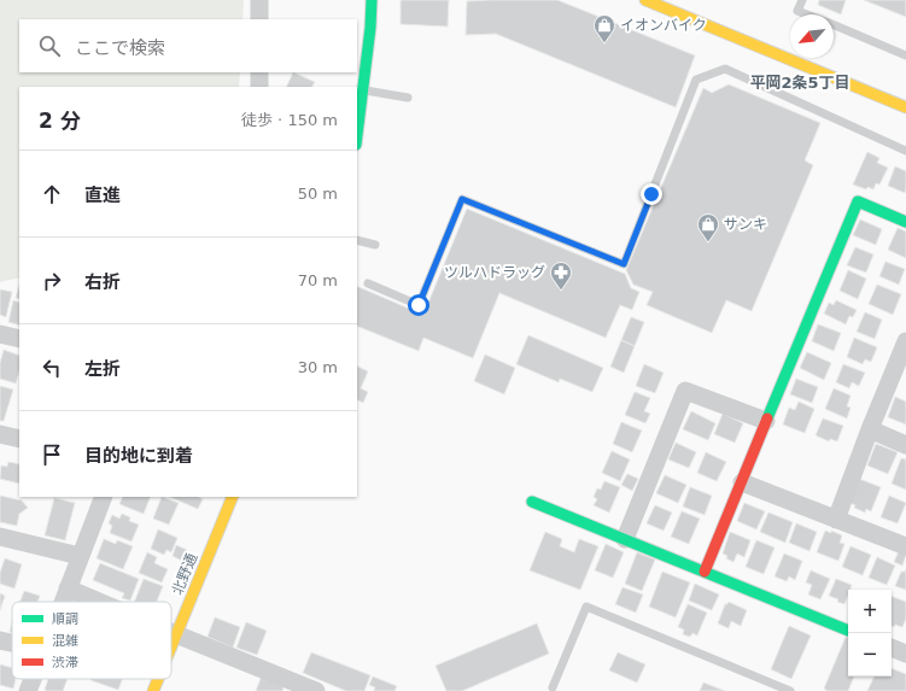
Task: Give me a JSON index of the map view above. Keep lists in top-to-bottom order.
{
  "streets": {
    "street": ["北野通"]
  },
  "districts": ["平岡2条5丁目"],
  "places": {
    "shop": ["イオンバイク", "サンキ"],
    "pharmacy": ["ツルハドラッグ"]
  },
  "legend": ["順調", "混雑", "渋滞"],
  "north": "bottom left",
  "page": {
    "search": "ここで検索",
    "heading": ["2 分", "徒歩 · 150 m"],
    "list": [
      ["直進", "50 m"],
      ["右折", "70 m"],
      ["左折", "30 m"],
      "目的地に到着"
    ],
    "map_buttons": ["+", "−"]
  }
}
